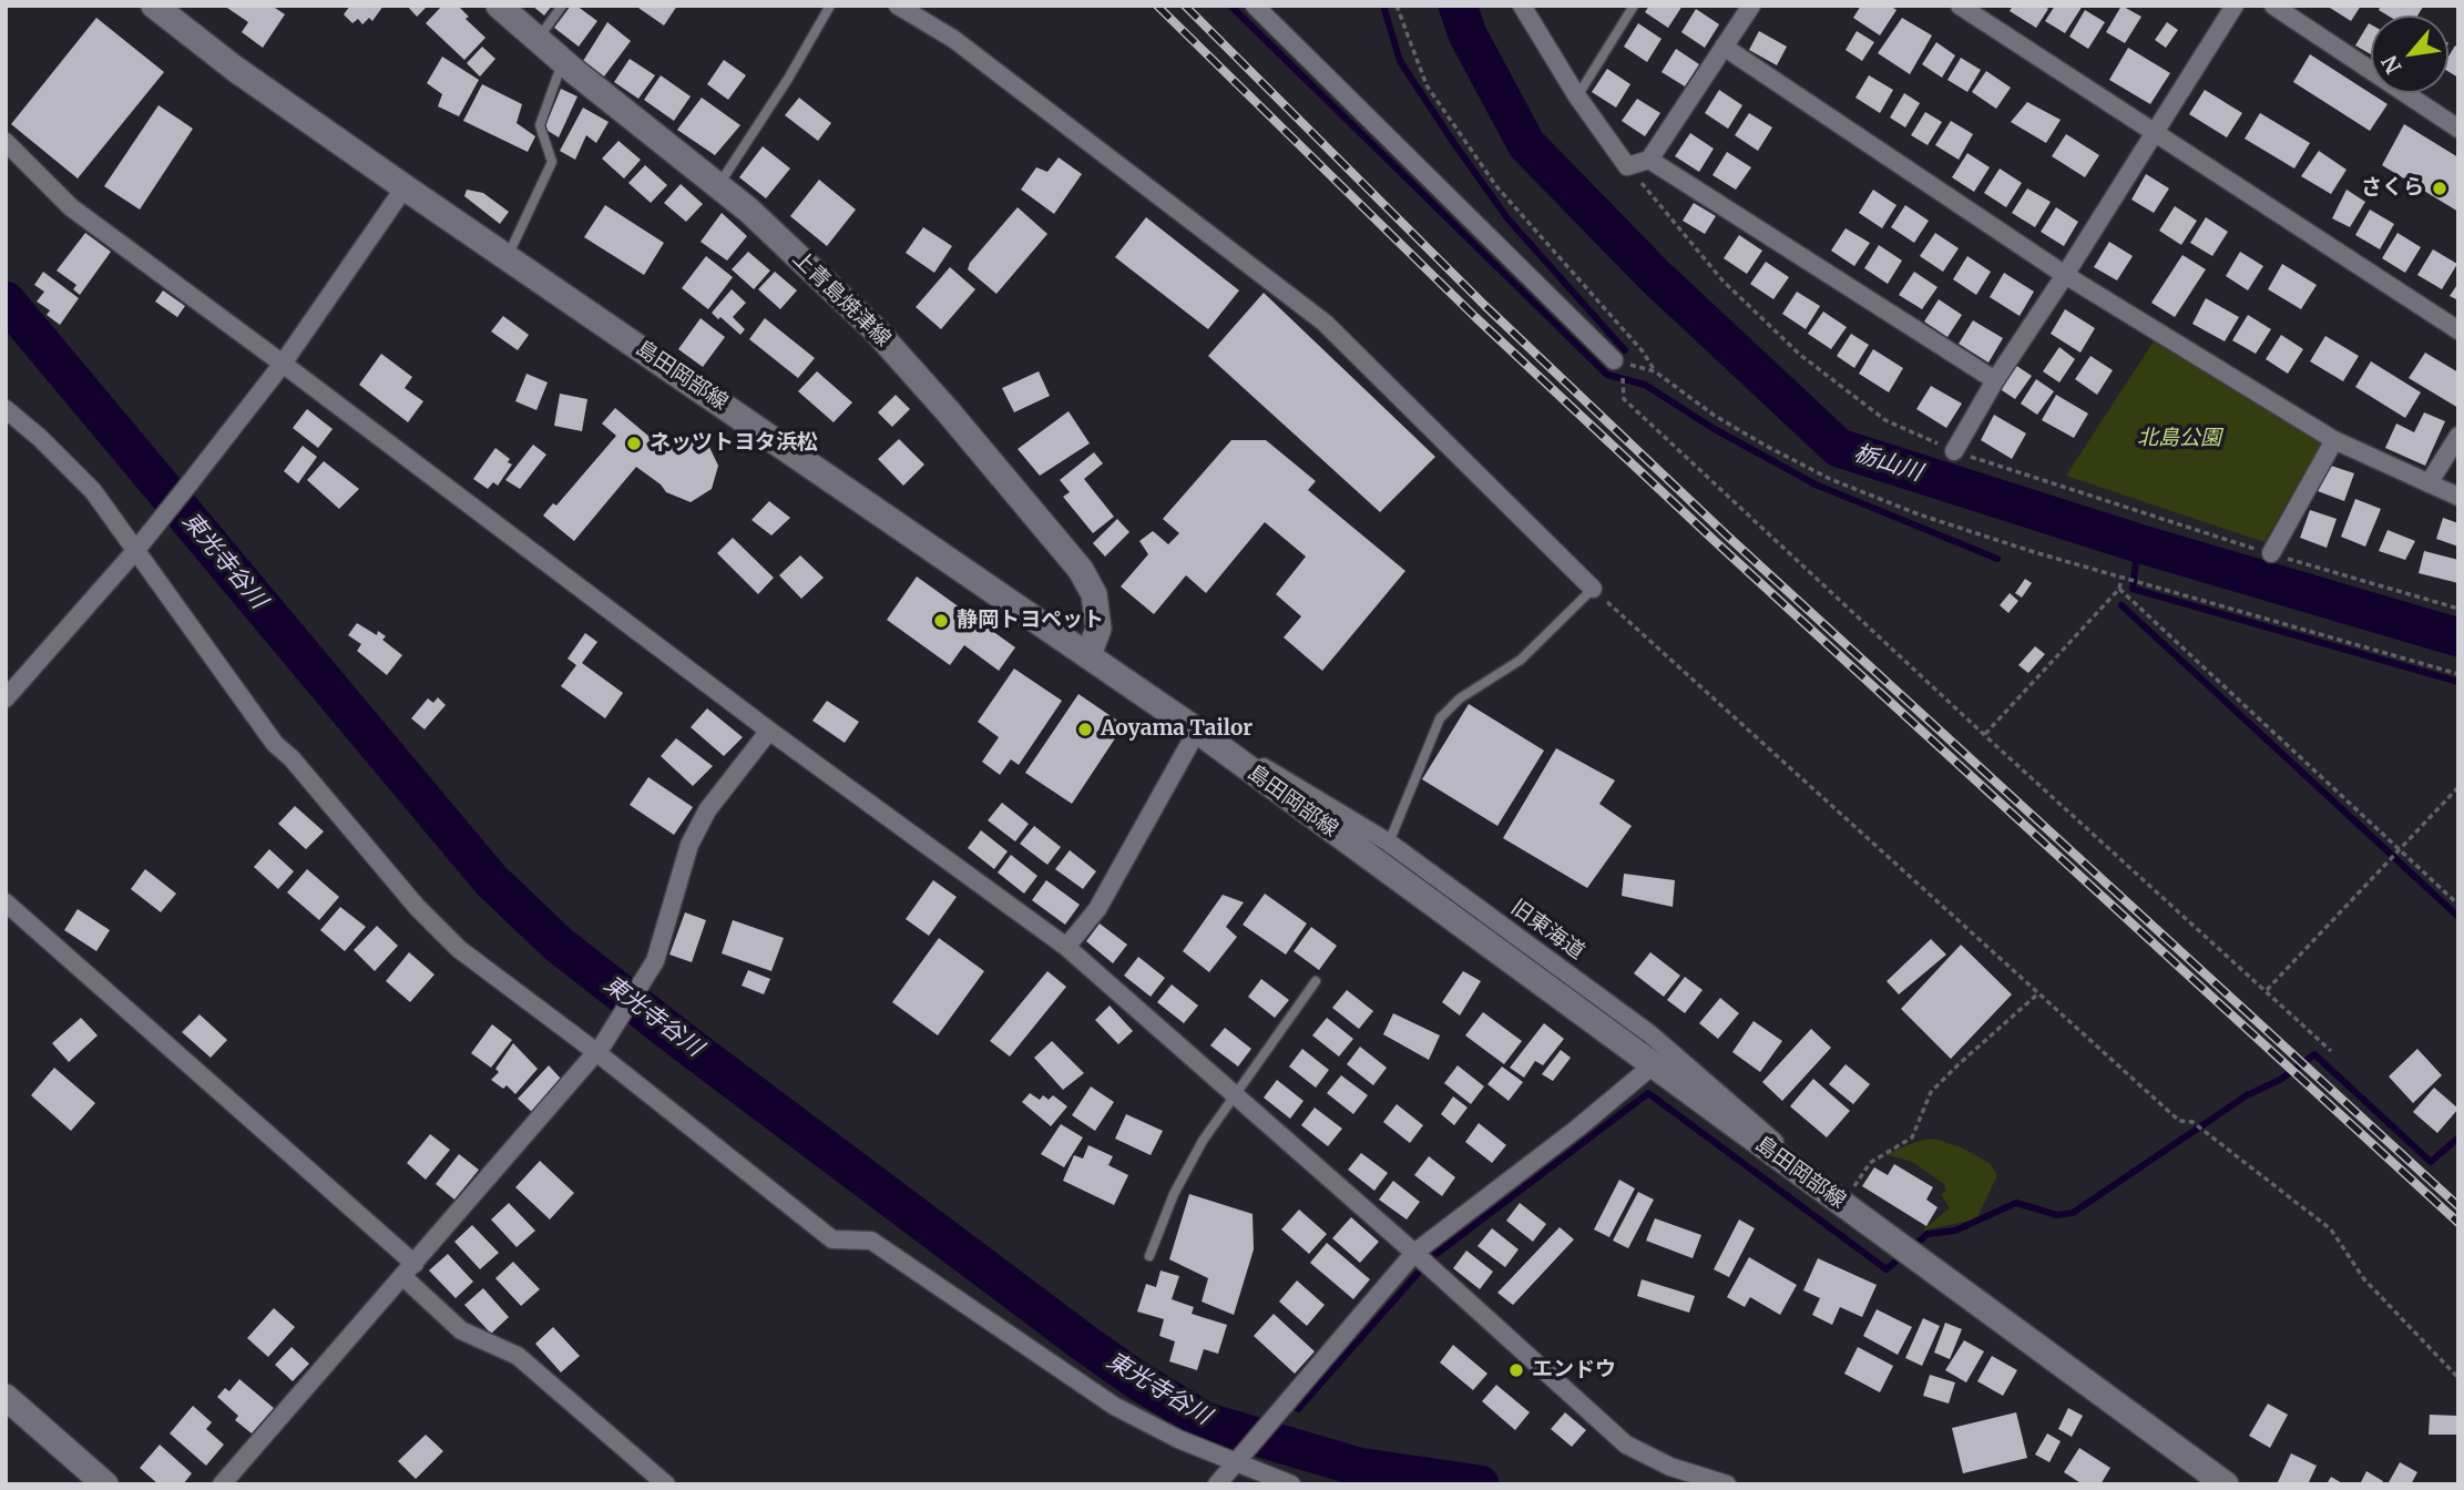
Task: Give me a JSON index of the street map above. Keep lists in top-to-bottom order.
{
  "streets": {
    "main road": ["上青島焼津線", "島田岡部線"],
    "street": ["旧東海道"]
  },
  "crossings": [
    ["上青島焼津線", "島田岡部線"],
    ["島田岡部線", "旧東海道"]
  ],
  "water": ["栃山川", "東光寺谷川"],
  "parks": ["北島公園"],
  "places": [
    "さくら",
    "ネッツトヨタ浜松",
    "静岡トヨペット",
    "Aoyama Tailor",
    "エンドウ"
  ],
  "north": "bottom left"
}
